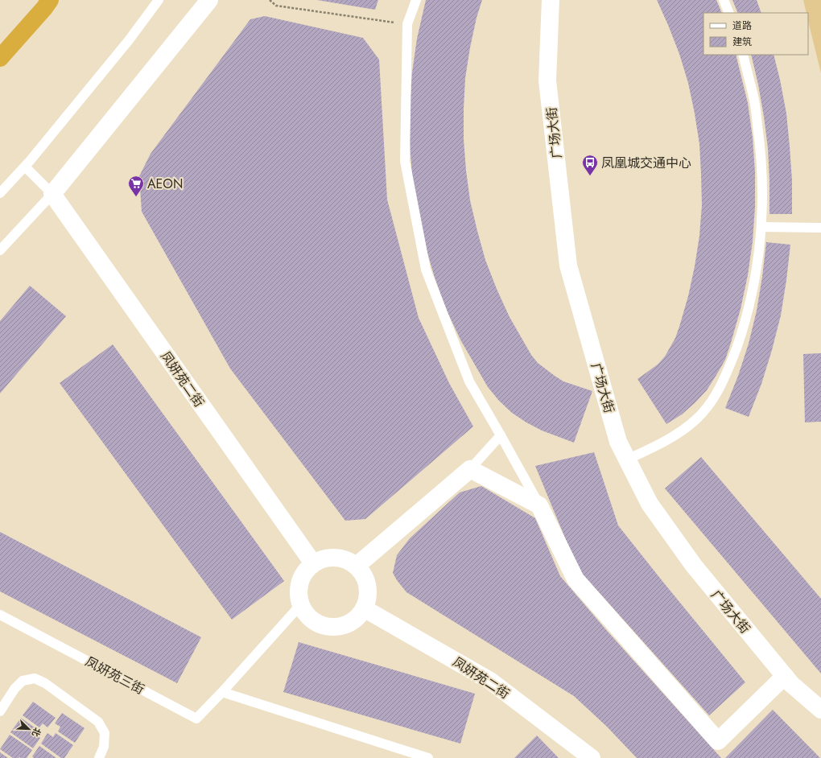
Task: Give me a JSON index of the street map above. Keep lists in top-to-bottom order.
{
  "streets": {
    "street": ["广场大街", "凤妍苑二街"],
    "lane": ["凤妍苑三街"]
  },
  "crossings": [
    ["凤妍苑二街", "凤妍苑三街"]
  ],
  "places": {
    "bus stop": ["凤凰城交通中心"],
    "supermarket": ["AEON"]
  },
  "legend": ["道路", "建筑"],
  "north": "bottom right"
}
